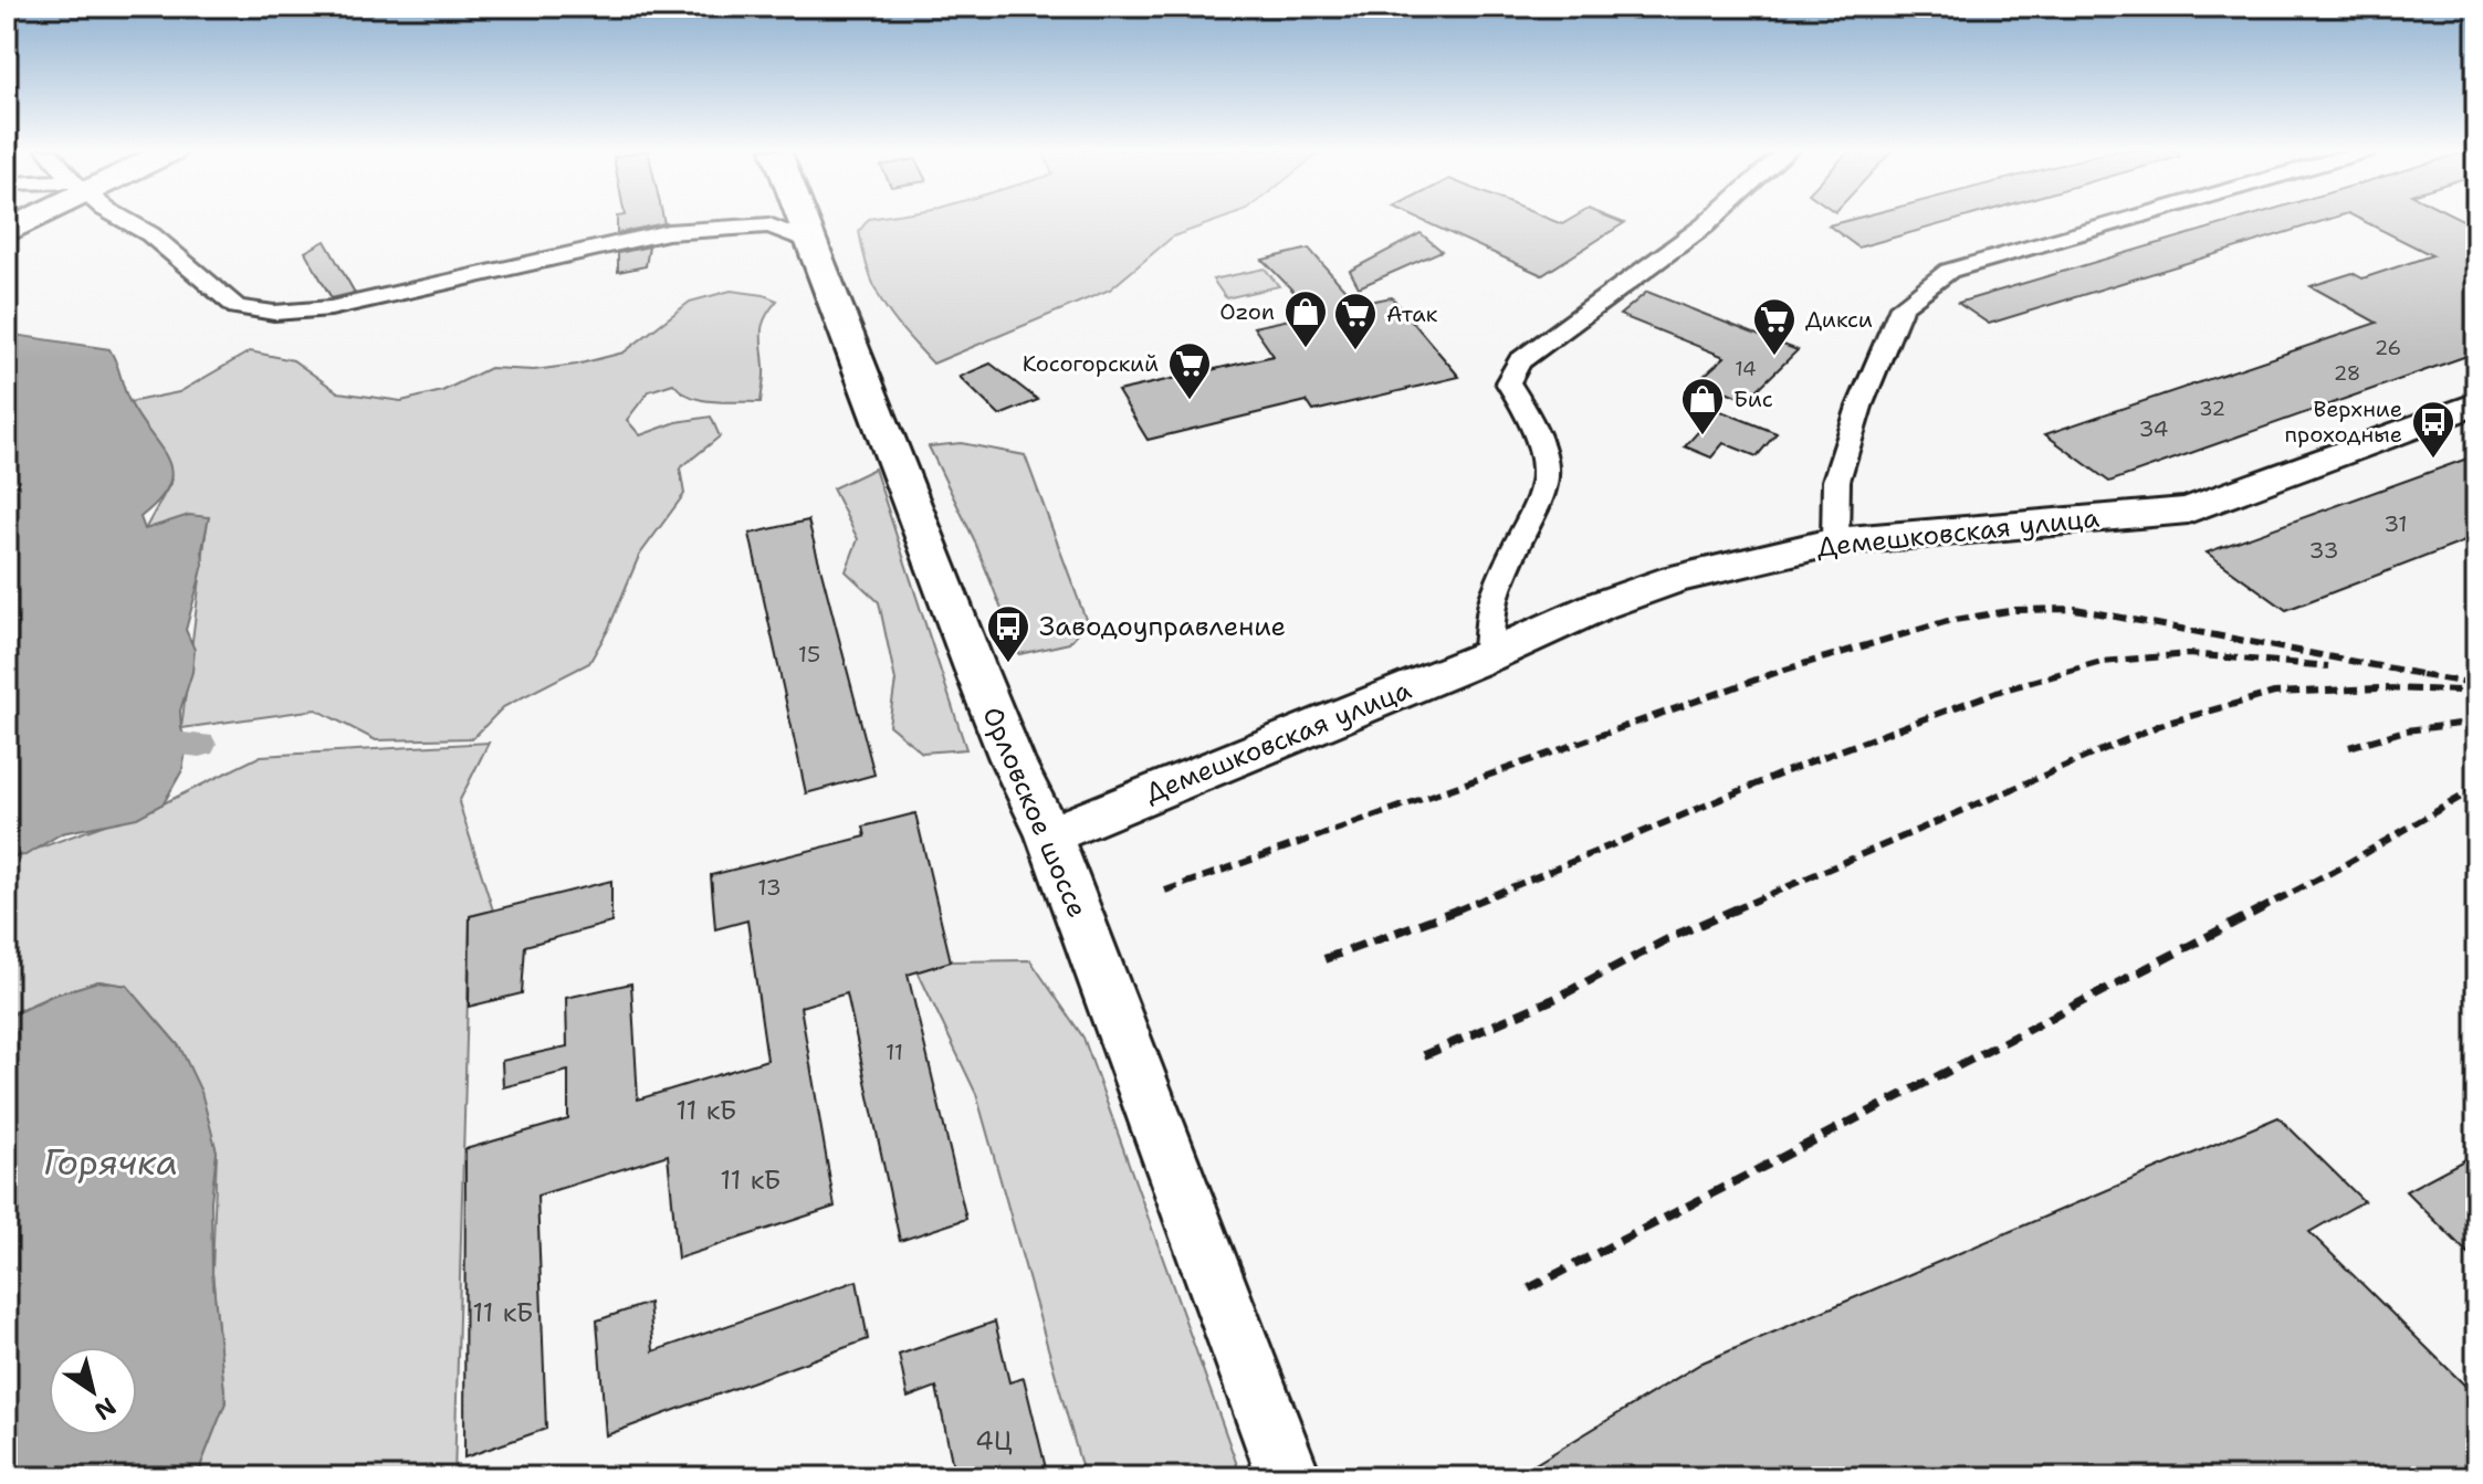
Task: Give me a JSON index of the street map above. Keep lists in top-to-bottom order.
{
  "streets": {
    "main road": ["Демешковская улица", "Орловское шоссе"]
  },
  "crossings": [
    ["Демешковская улица", "Орловское шоссе"]
  ],
  "water": ["Горячка"],
  "places": {
    "shop": ["Ozon", "Бис"],
    "supermarket": ["Атак", "Дикси", "Косогорский"],
    "bus stop": ["Верхние проходные", "Заводоуправление"]
  },
  "house_numbers": [
    "26",
    "14",
    "28",
    "32",
    "34",
    "31",
    "33",
    "15",
    "13",
    "11",
    "11 кБ",
    "11 кБ",
    "11 кБ",
    "4Ц"
  ],
  "north": "bottom right"
}
